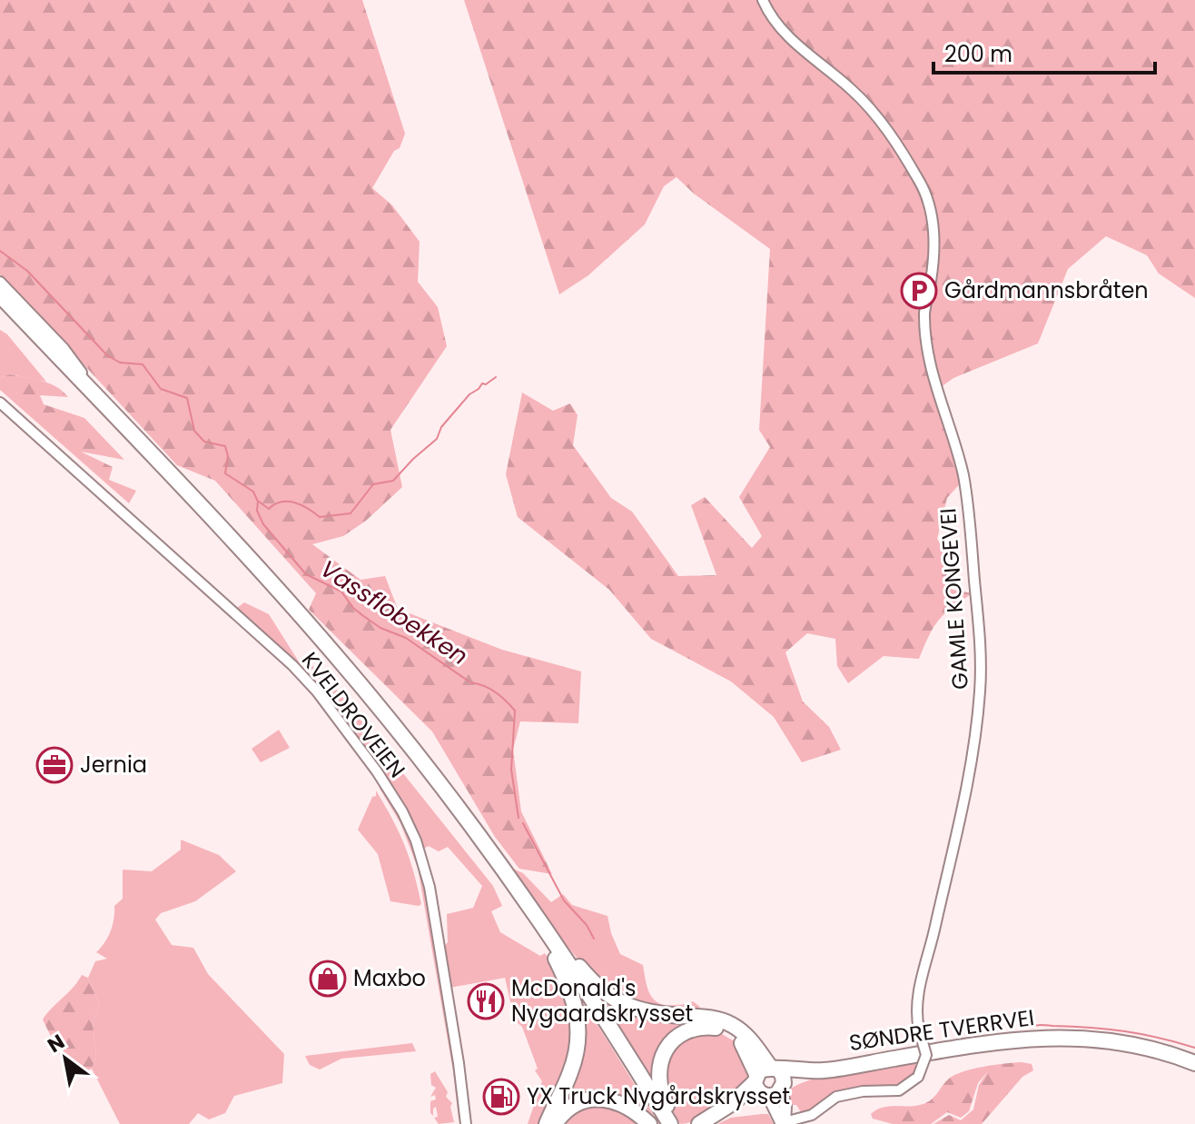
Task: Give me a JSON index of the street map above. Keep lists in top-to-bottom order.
{
  "streets": {
    "main road": ["SØNDRE TVERRVEI"],
    "street": ["GAMLE KONGEVEI", "KVELDROVEIEN"]
  },
  "water": ["Vassflobekken"],
  "places": {
    "parking": ["Gårdmannsbråten"],
    "office": ["Jernia"],
    "shop": ["Maxbo"],
    "restaurant": ["McDonald's Nygaardskrysset"],
    "fuel station": ["YX Truck Nygårdskrysset"]
  },
  "scale_bar": "200 m",
  "north": "top left"
}
